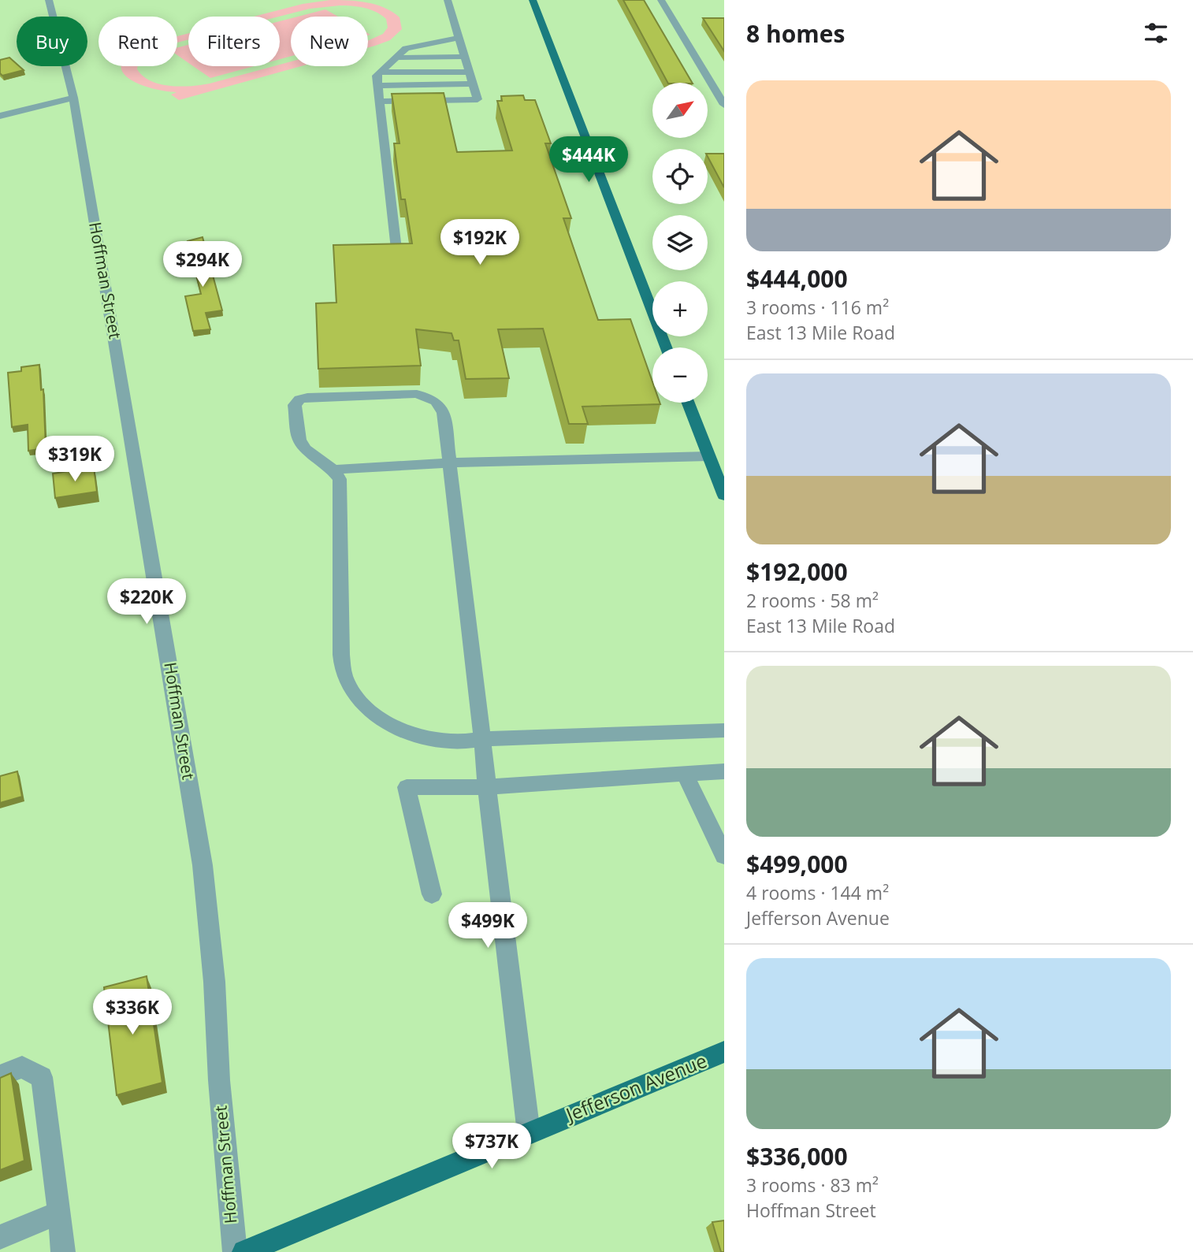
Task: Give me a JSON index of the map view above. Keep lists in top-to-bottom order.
{
  "streets": {
    "main road": ["Jefferson Avenue"],
    "street": ["Hoffman Street"]
  },
  "north": "top right",
  "page": {
    "heading": "8 homes",
    "chip": [
      "Buy",
      "Rent",
      "Filters",
      "New"
    ],
    "list": [
      {
        "name": "$444,000",
        "note": "3 rooms · 116 m² · East 13 Mile Road"
      },
      {
        "name": "$192,000",
        "note": "2 rooms · 58 m² · East 13 Mile Road"
      },
      {
        "name": "$499,000",
        "note": "4 rooms · 144 m² · Jefferson Avenue"
      },
      {
        "name": "$336,000",
        "note": "3 rooms · 83 m² · Hoffman Street"
      }
    ],
    "map_buttons": ["+", "−"],
    "price": [
      "$444K",
      "$192K",
      "$294K",
      "$319K",
      "$220K",
      "$499K",
      "$336K",
      "$737K"
    ]
  }
}
